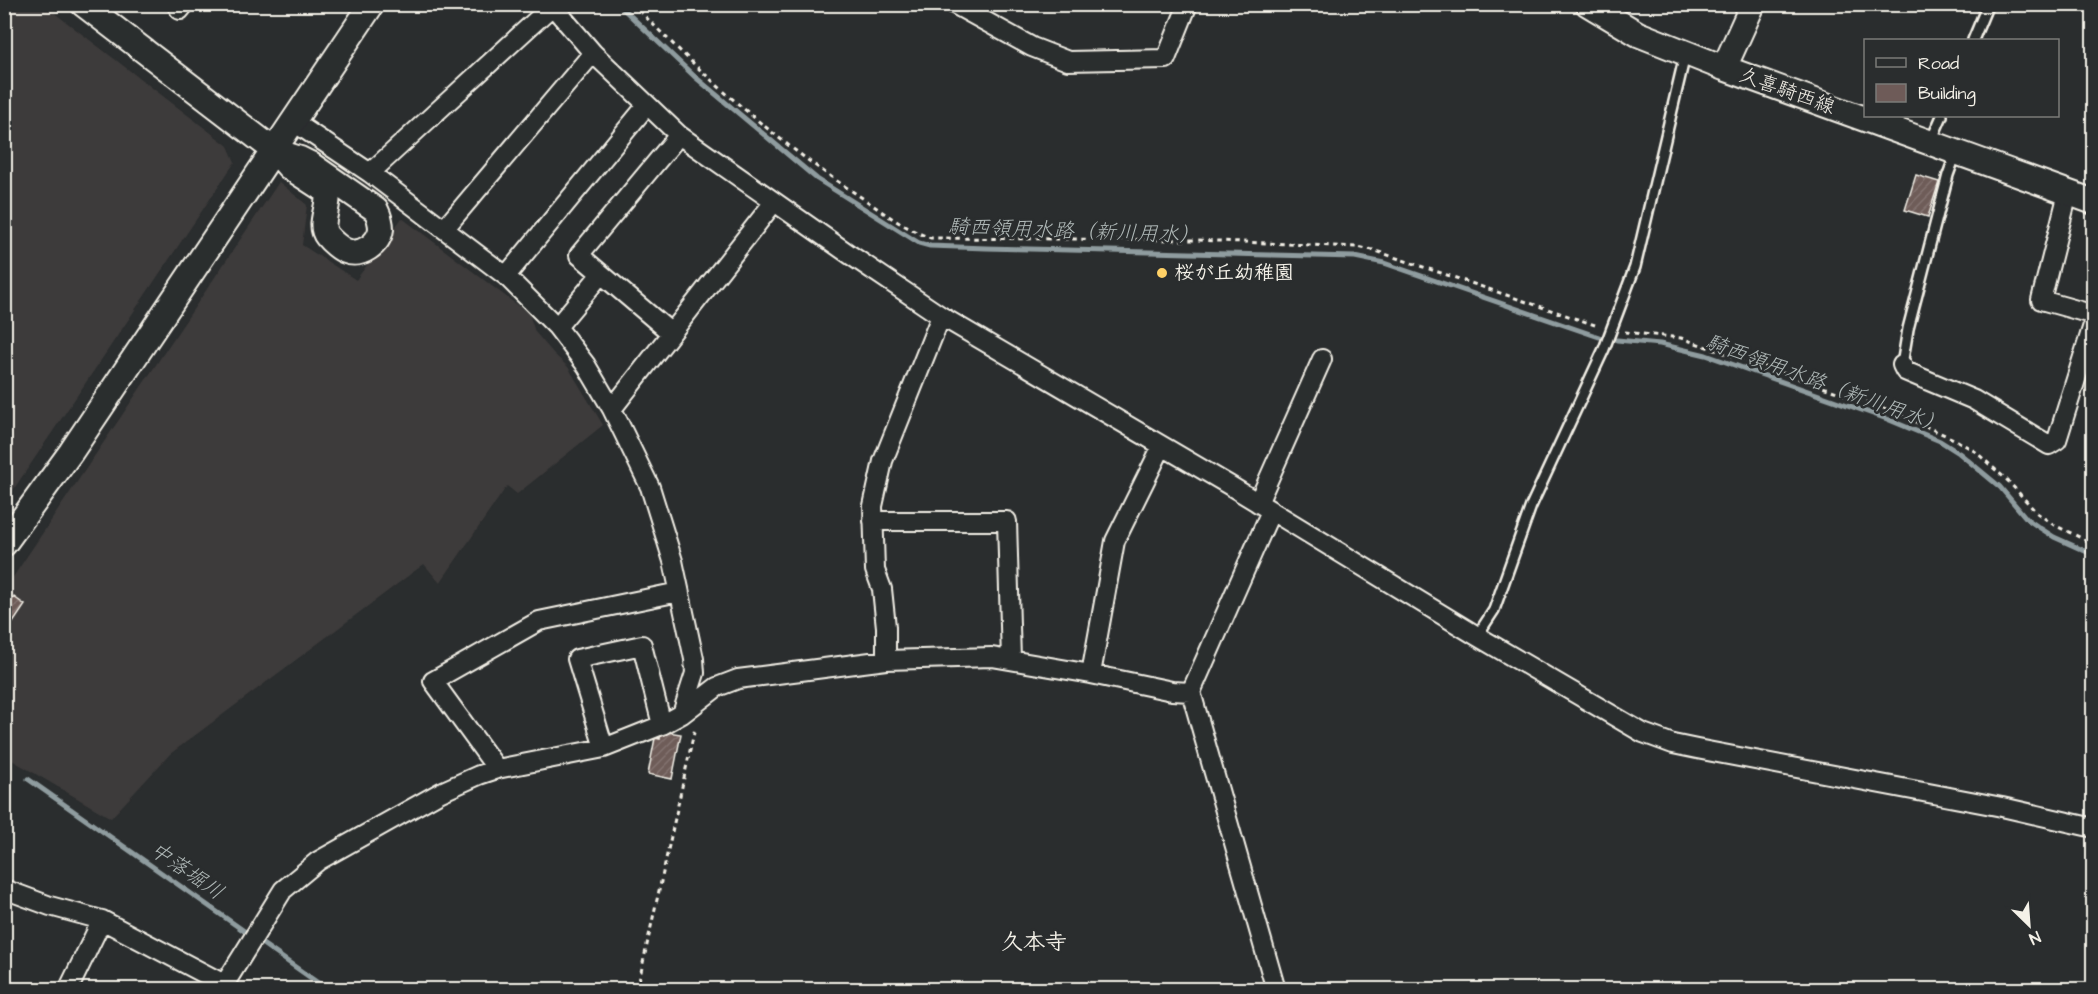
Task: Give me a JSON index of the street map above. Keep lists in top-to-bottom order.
{
  "streets": {
    "street": ["久喜騎西線"]
  },
  "districts": ["久本寺"],
  "water": ["騎西領用水路（新川用水）", "中落堀川"],
  "places": ["桜が丘幼稚園"],
  "legend": ["Road", "Building"],
  "north": "bottom right"
}
